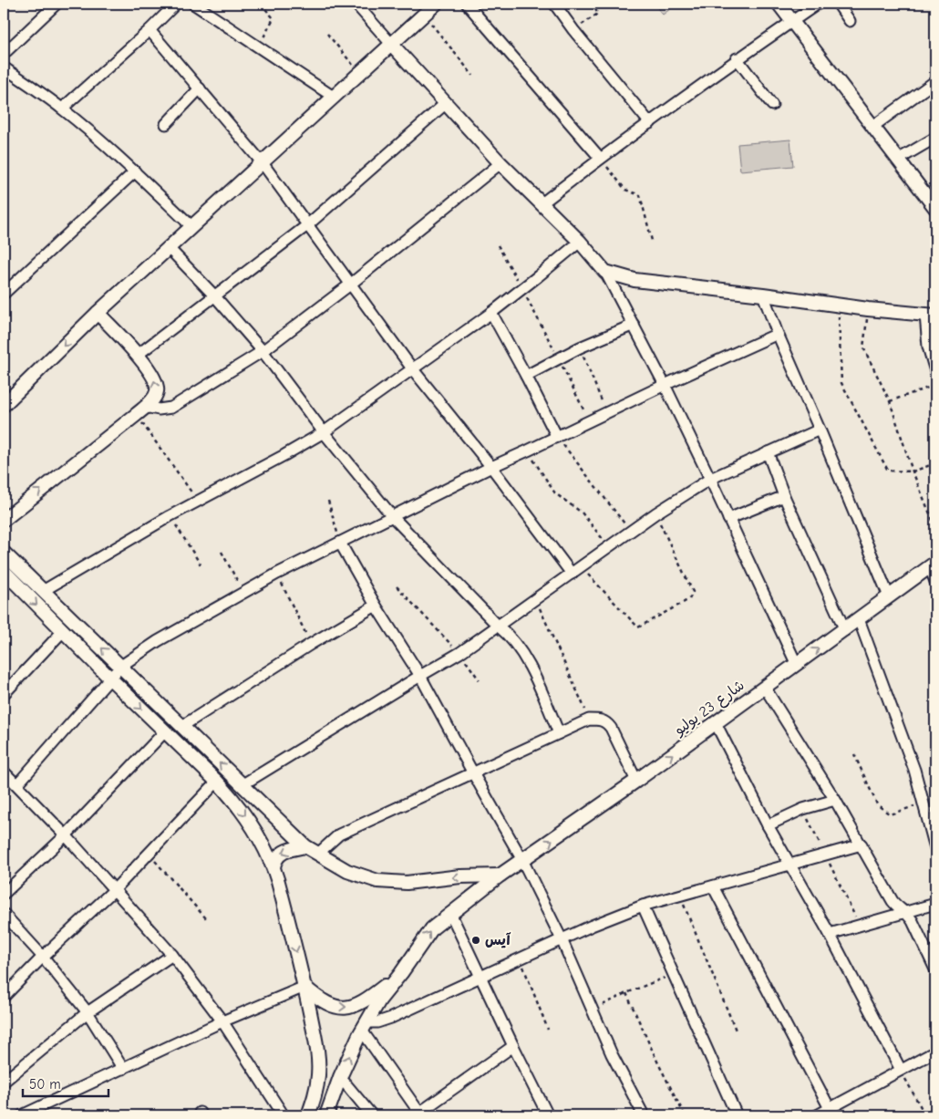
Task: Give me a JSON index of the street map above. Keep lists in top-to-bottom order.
{
  "streets": {
    "street": ["شارع 23 يوليو"]
  },
  "places": ["آيس"],
  "scale_bar": "50 m"
}
